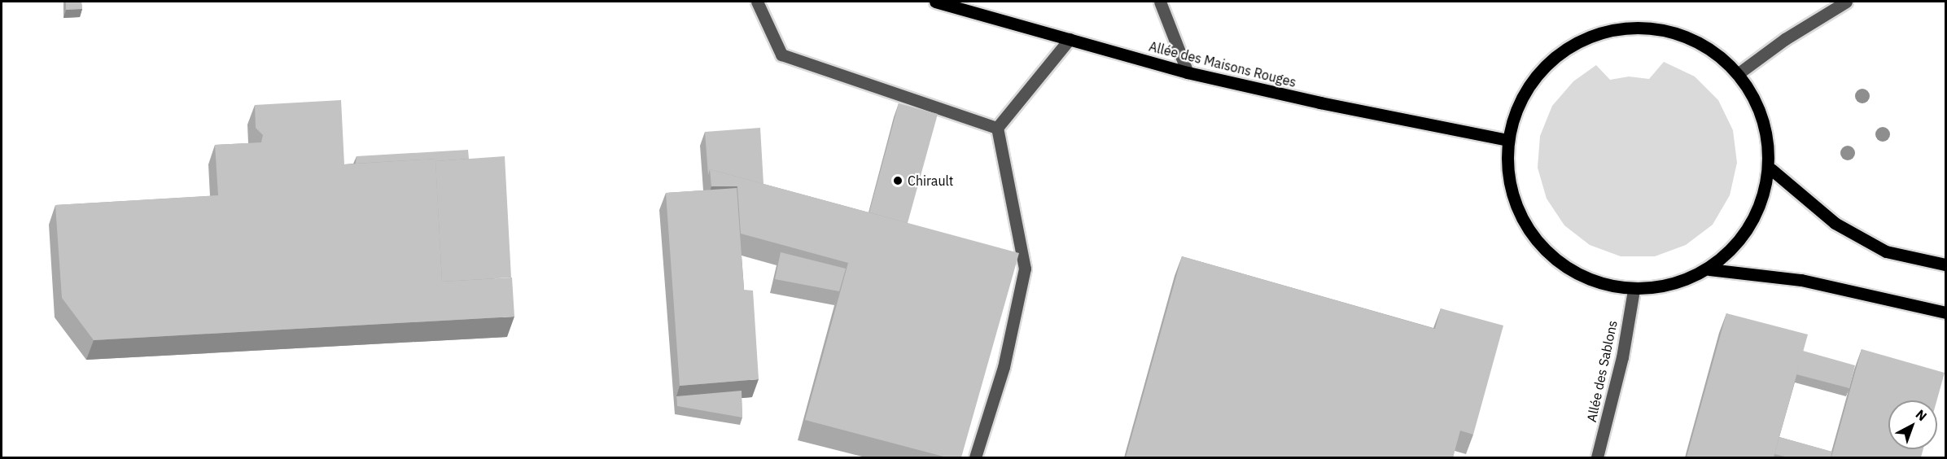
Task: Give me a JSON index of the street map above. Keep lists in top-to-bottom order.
{
  "streets": {
    "main road": ["Allée des Maisons Rouges"],
    "street": ["Allée des Sablons"]
  },
  "places": ["Chirault"],
  "north": "top right"
}
